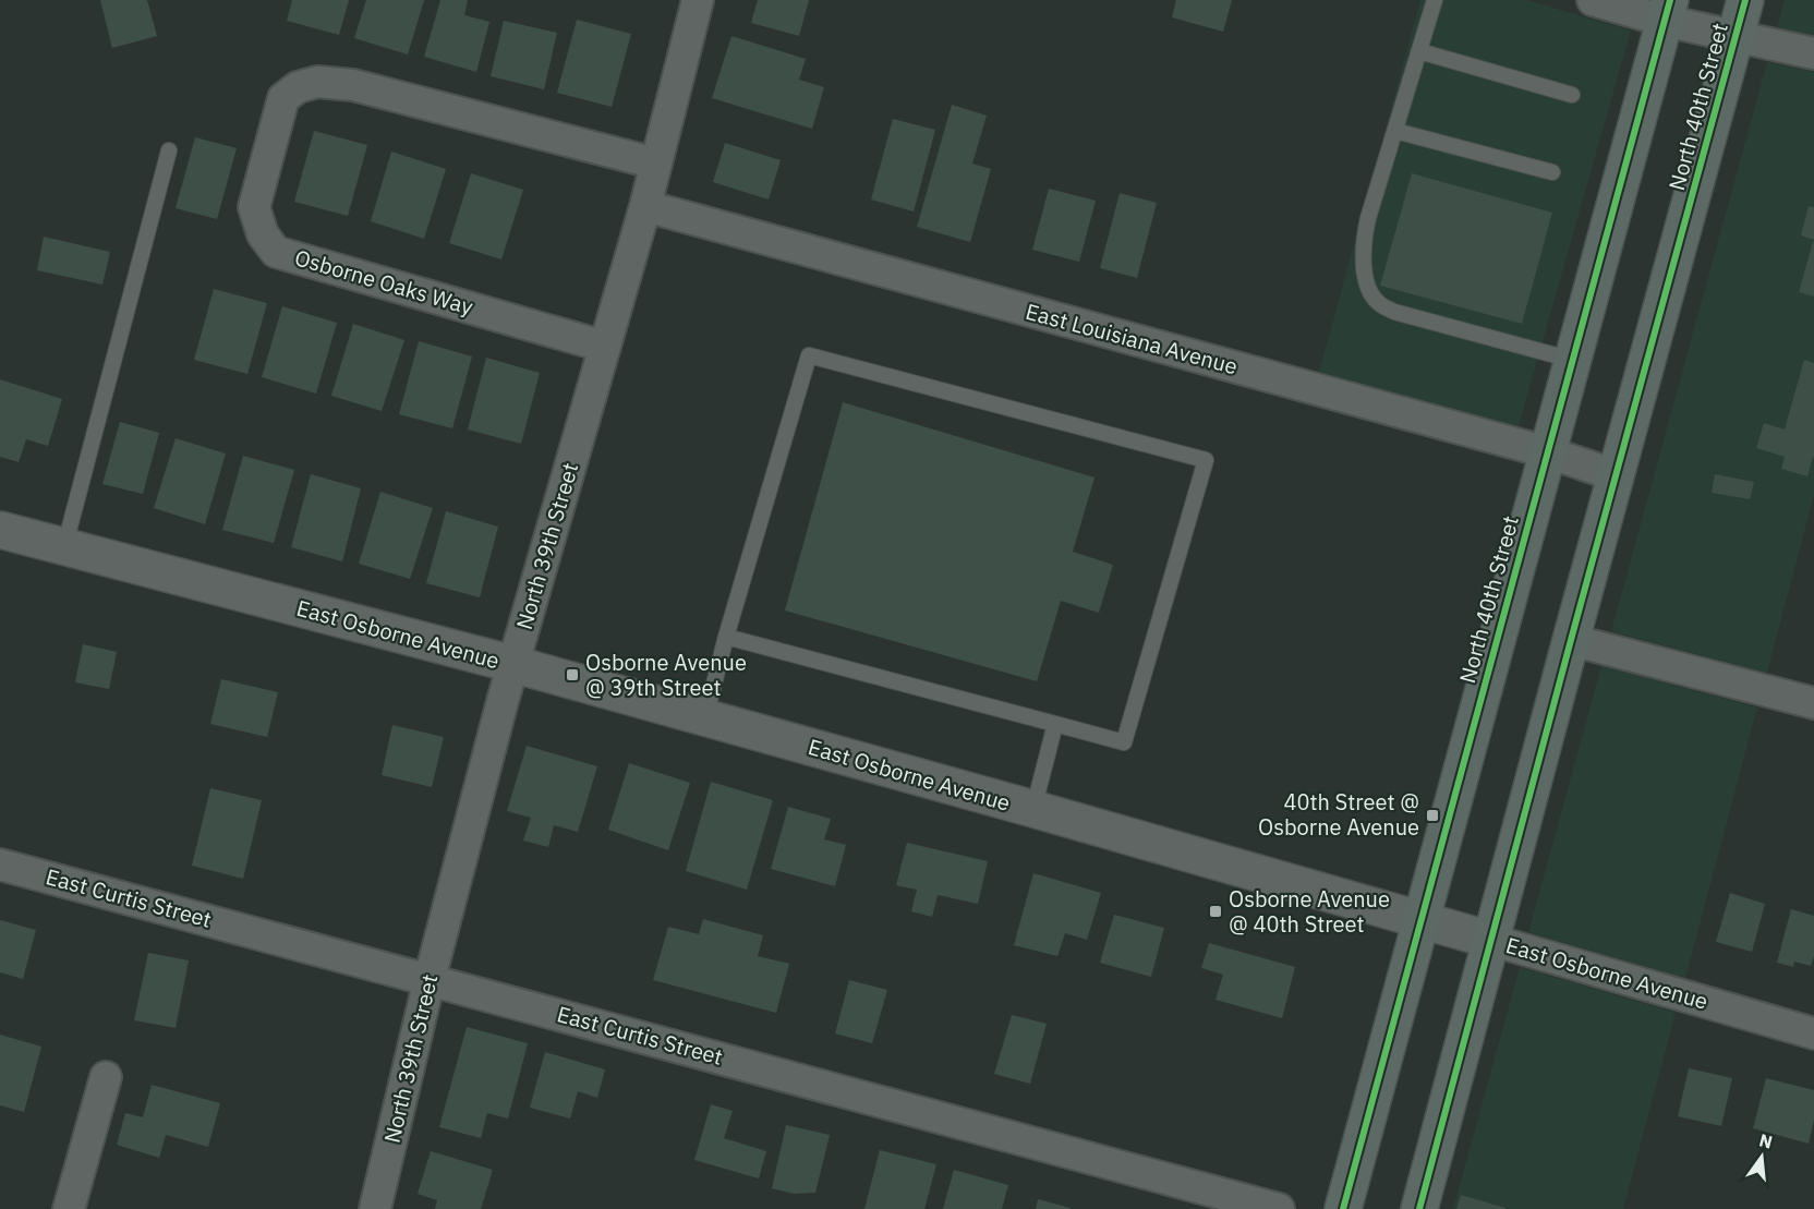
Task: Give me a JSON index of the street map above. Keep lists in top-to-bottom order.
{
  "streets": {
    "main road": ["North 40th Street"],
    "street": [
      "Osborne Oaks Way",
      "East Louisiana Avenue",
      "North 39th Street",
      "East Osborne Avenue",
      "East Curtis Street"
    ]
  },
  "crossings": [
    ["North 40th Street", "East Louisiana Avenue"],
    ["North 40th Street", "East Osborne Avenue"],
    ["Osborne Oaks Way", "North 39th Street"],
    ["East Louisiana Avenue", "North 39th Street"],
    ["North 39th Street", "East Osborne Avenue"],
    ["North 39th Street", "East Curtis Street"]
  ],
  "places": {
    "transit": ["Osborne Avenue @ 39th Street", "40th Street @ Osborne Avenue", "Osborne Avenue @ 40th Street"]
  },
  "north": "top"
}
